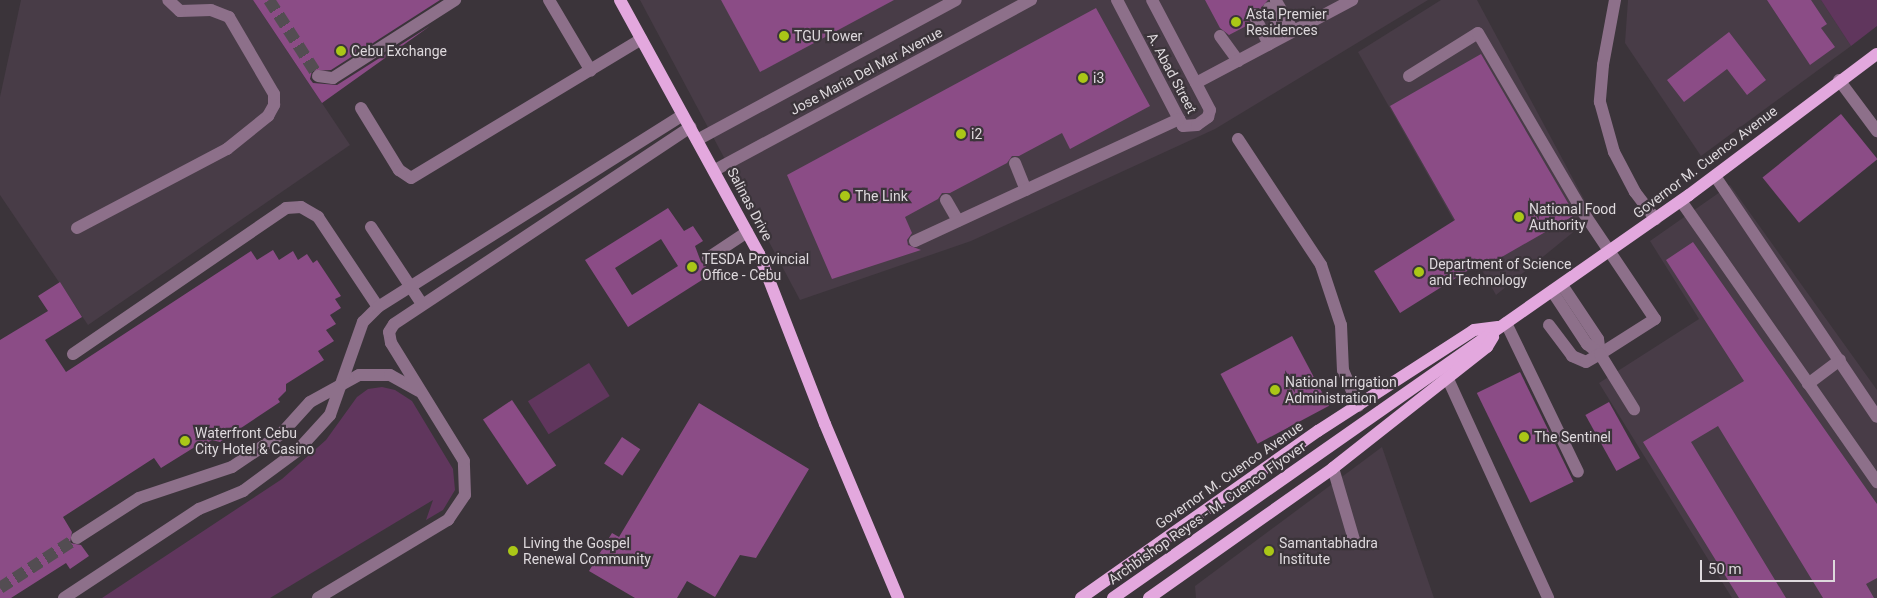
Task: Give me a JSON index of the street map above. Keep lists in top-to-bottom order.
{
  "streets": {
    "main road": ["Governor M. Cuenco Avenue", "Salinas Drive", "Archbishop Reyes - M. Cuenco Flyover"],
    "street": ["Jose Maria Del Mar Avenue", "A. Abad Street"]
  },
  "crossings": [
    ["Jose Maria Del Mar Avenue", "Salinas Drive"],
    ["Governor M. Cuenco Avenue", "Archbishop Reyes - M. Cuenco Flyover"]
  ],
  "places": [
    "Asta Premier Residences",
    "TGU Tower",
    "Cebu Exchange",
    "i3",
    "i2",
    "The Link",
    "National Food Authority",
    "TESDA Provincial Office - Cebu",
    "Department of Science and Technology",
    "National Irrigation Administration",
    "The Sentinel",
    "Waterfront Cebu City Hotel & Casino",
    "Living the Gospel Renewal Community",
    "Samantabhadra Institute"
  ],
  "scale_bar": "50 m"
}
